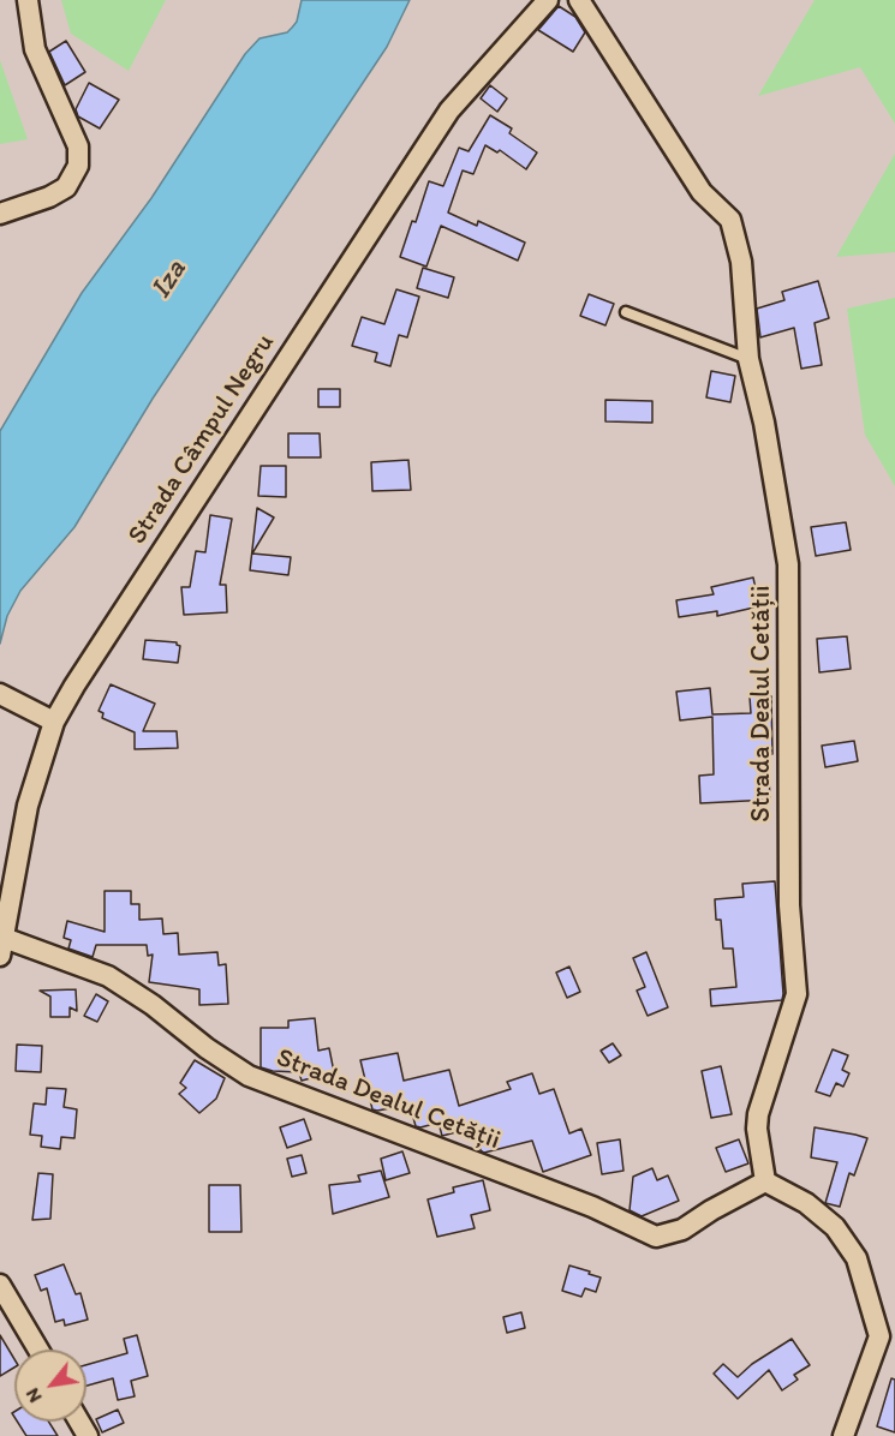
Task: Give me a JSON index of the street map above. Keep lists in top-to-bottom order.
{
  "streets": {
    "street": ["Strada Câmpul Negru", "Strada Dealul Cetății"]
  },
  "crossings": [
    ["Strada Câmpul Negru", "Strada Dealul Cetății"]
  ],
  "water": ["Iza"],
  "north": "bottom left"
}
